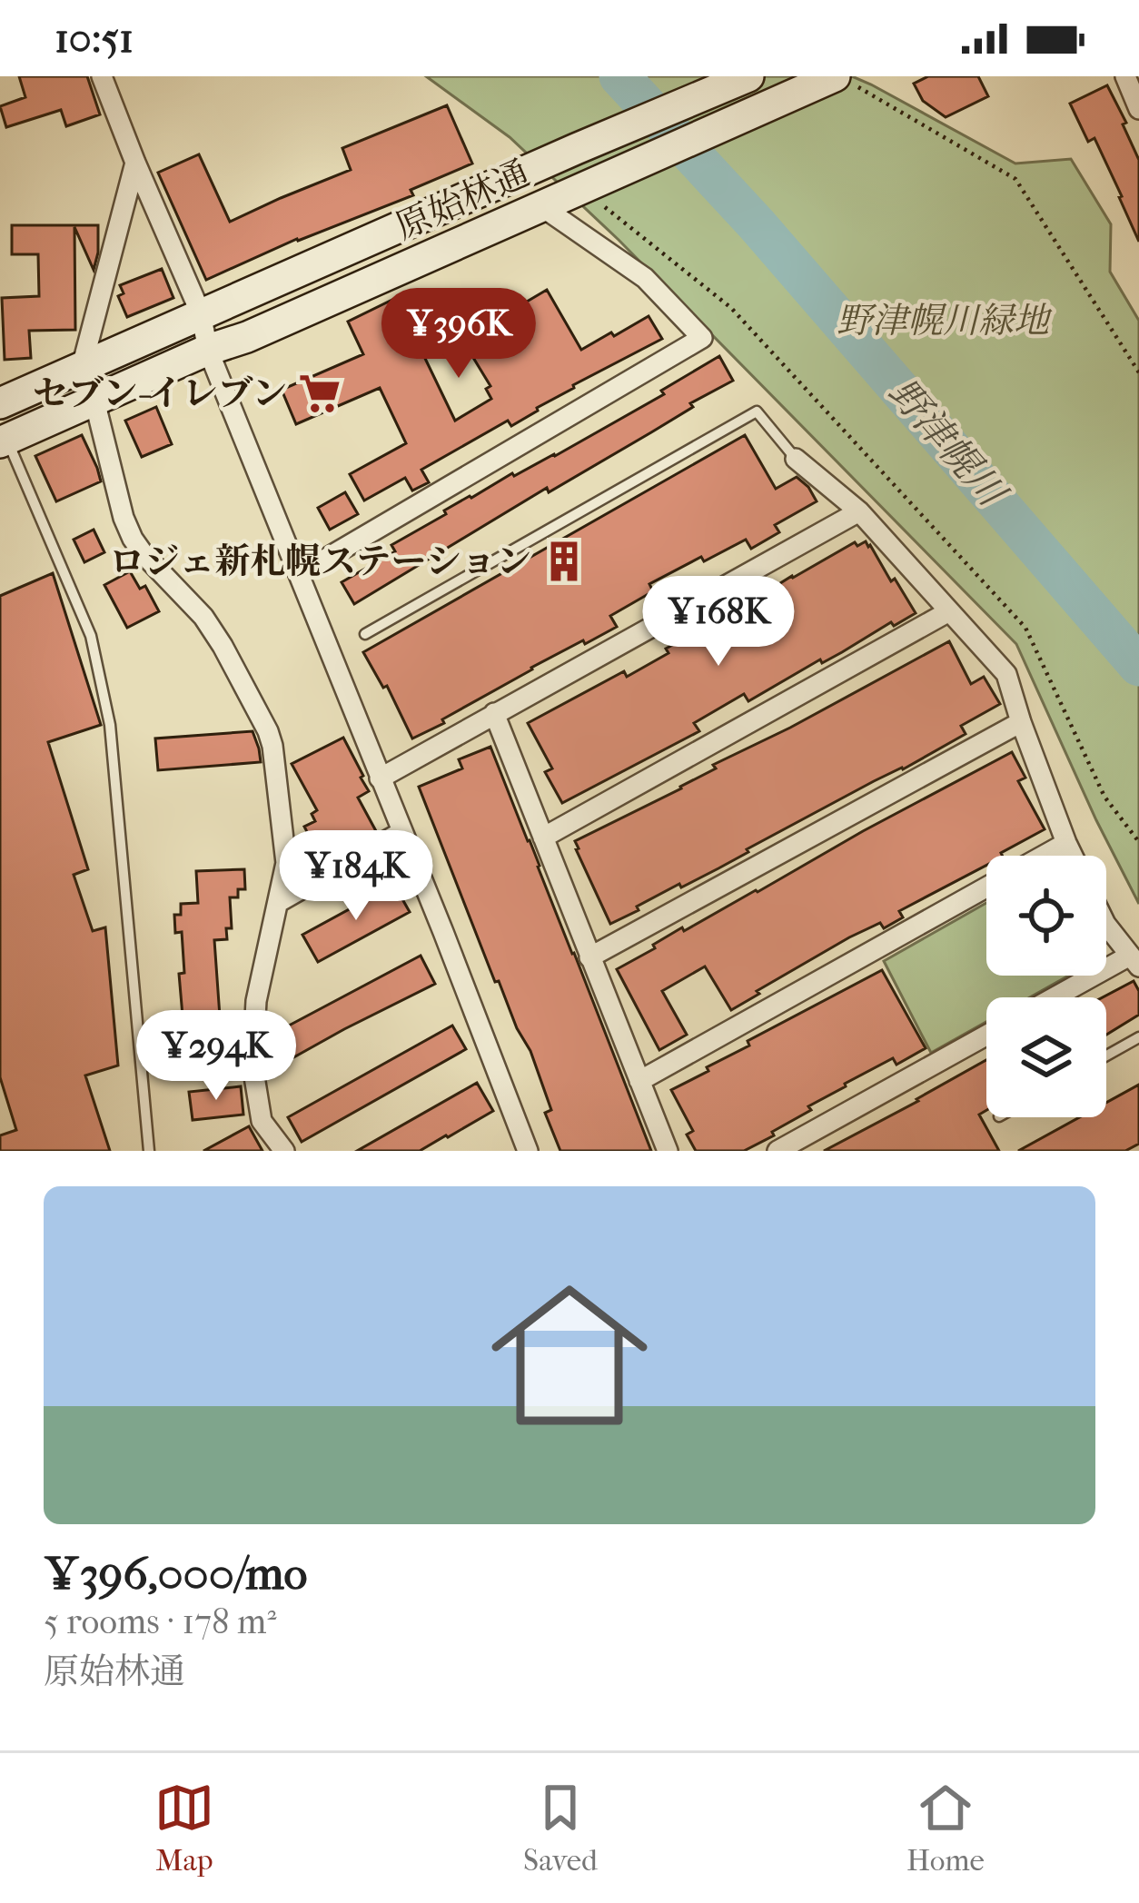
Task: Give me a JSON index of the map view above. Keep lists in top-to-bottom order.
{
  "streets": {
    "street": ["原始林通"]
  },
  "water": ["野津幌川"],
  "parks": ["野津幌川緑地"],
  "places": {
    "supermarket": ["セブン-イレブン"],
    "building": ["ロジェ新札幌ステーション"]
  },
  "page": {
    "status": "10:51",
    "price": [
      "¥396K",
      "¥168K",
      "¥184K",
      "¥294K"
    ],
    "list": [
      {
        "name": "¥396,000/mo",
        "note": "5 rooms · 178 m² · 原始林通"
      }
    ],
    "tabs": ["Map", "Saved", "Home"]
  }
}
